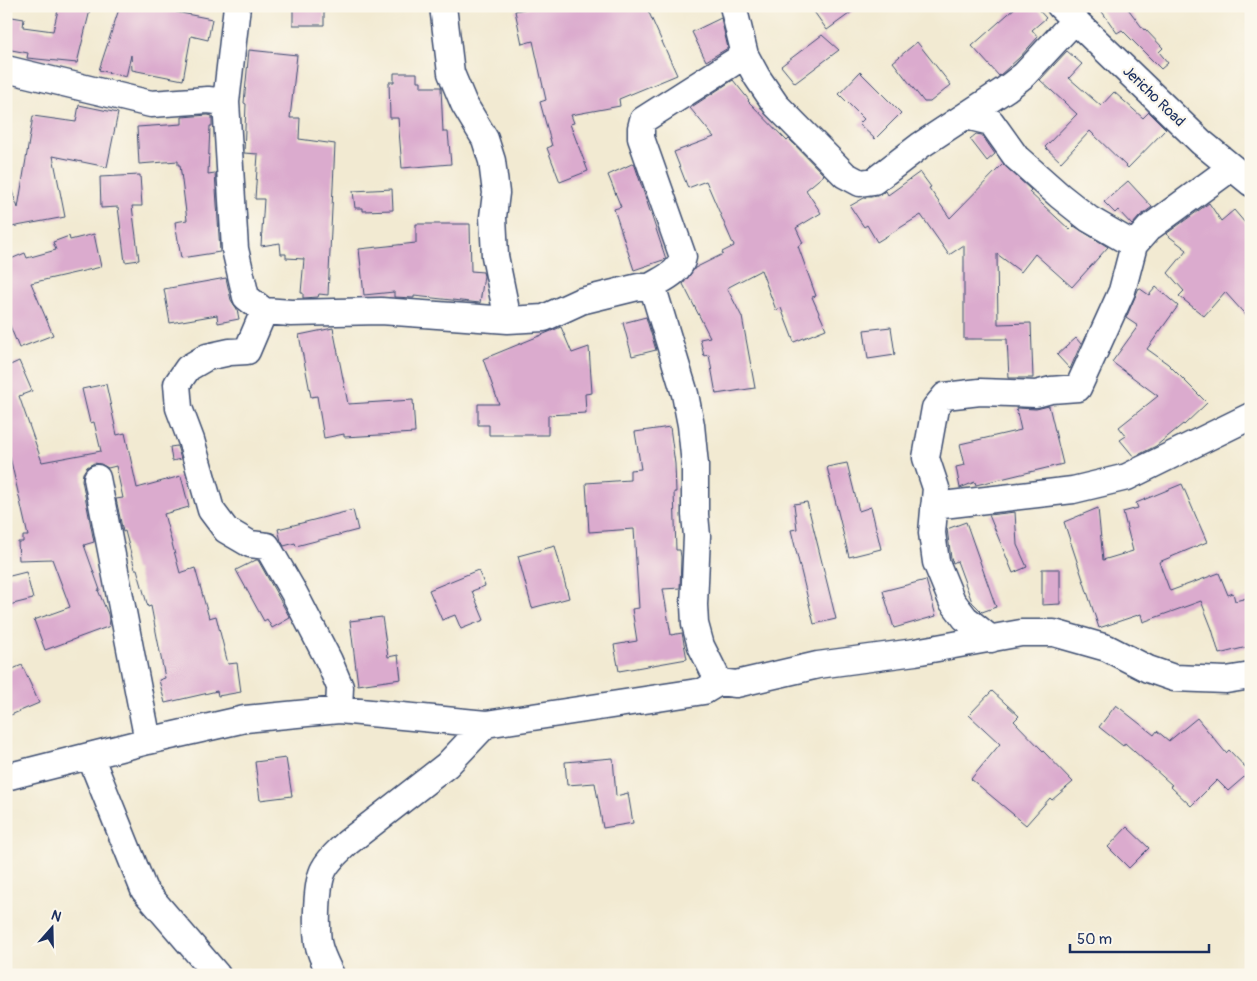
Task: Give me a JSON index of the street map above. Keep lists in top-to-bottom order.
{
  "streets": {
    "street": ["Jericho Road"]
  },
  "scale_bar": "50 m",
  "north": "top"
}
